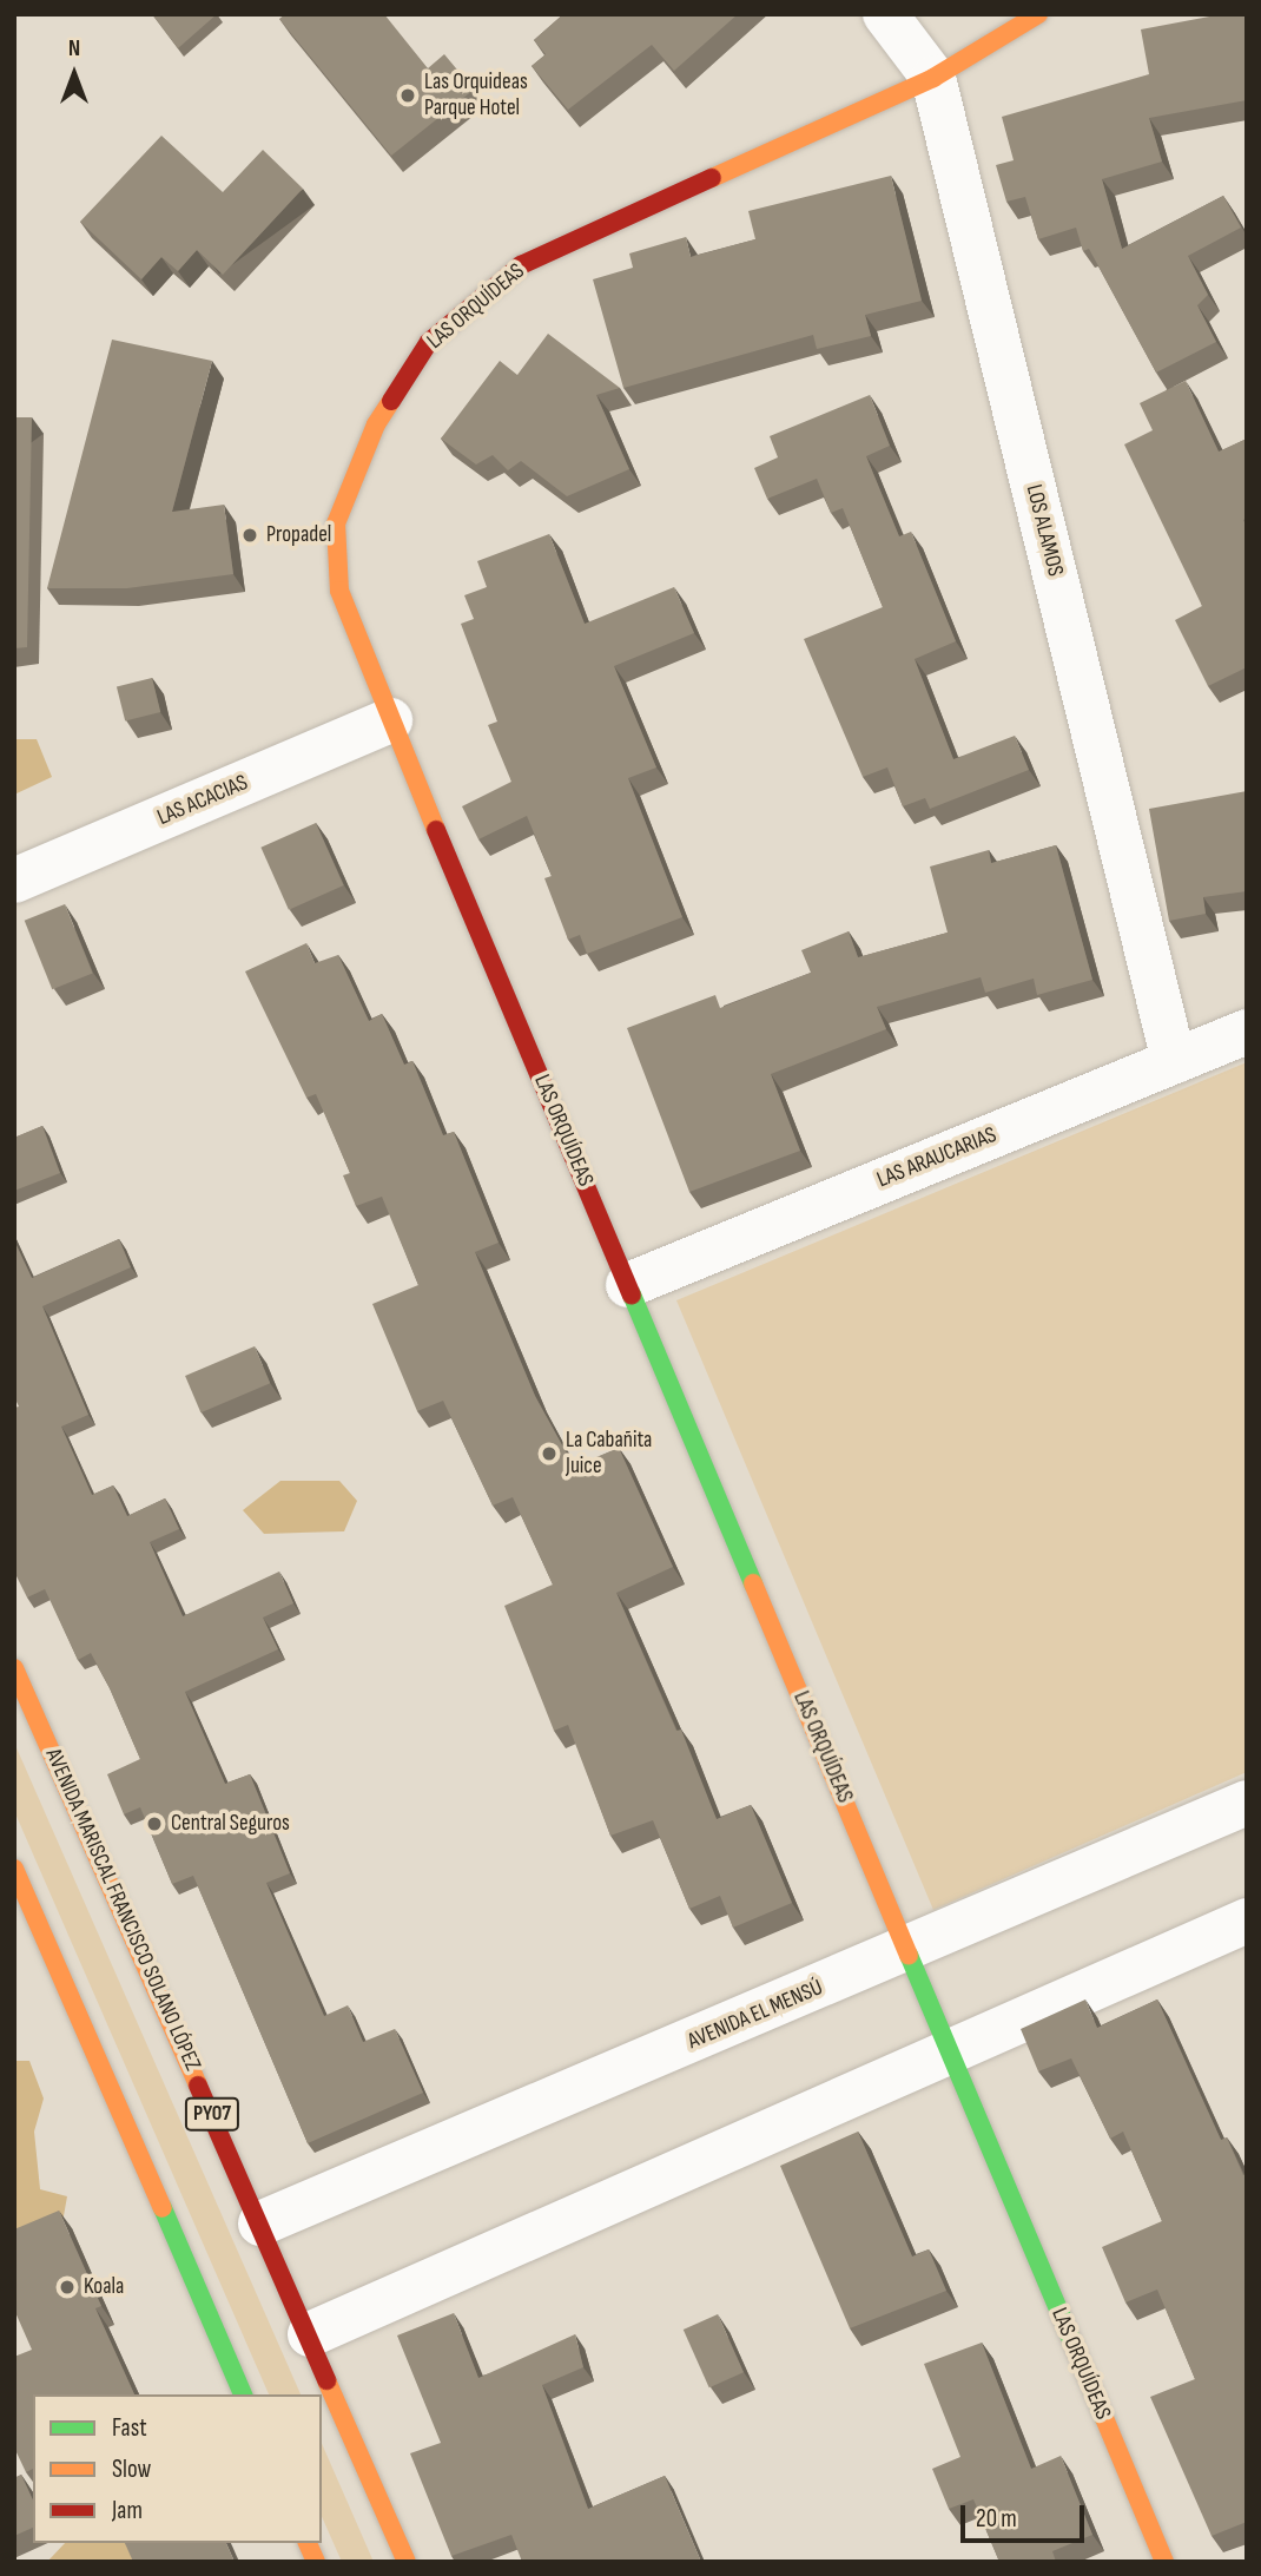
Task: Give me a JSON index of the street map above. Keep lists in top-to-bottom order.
{
  "streets": {
    "street": [
      "LAS ORQUÍDEAS",
      "LOS ALAMOS",
      "LAS ACACIAS",
      "LAS ARAUCARIAS",
      "AVENIDA MARISCAL FRANCISCO SOLANO LÓPEZ",
      "AVENIDA EL MENSÚ",
      "PY07"
    ]
  },
  "crossings": [
    ["LAS ORQUÍDEAS", "LOS ALAMOS"],
    ["LAS ORQUÍDEAS", "LAS ACACIAS"],
    ["LAS ORQUÍDEAS", "LAS ARAUCARIAS"],
    ["LAS ORQUÍDEAS", "AVENIDA EL MENSÚ"],
    ["LOS ALAMOS", "LAS ARAUCARIAS"],
    ["AVENIDA MARISCAL FRANCISCO SOLANO LÓPEZ", "AVENIDA EL MENSÚ"]
  ],
  "places": [
    "Las Orquideas Parque Hotel",
    "Propadel",
    "La Cabañita Juice",
    "Central Seguros",
    "Koala"
  ],
  "legend": ["Fast", "Slow", "Jam"],
  "scale_bar": "20 m",
  "north": "top"
}
